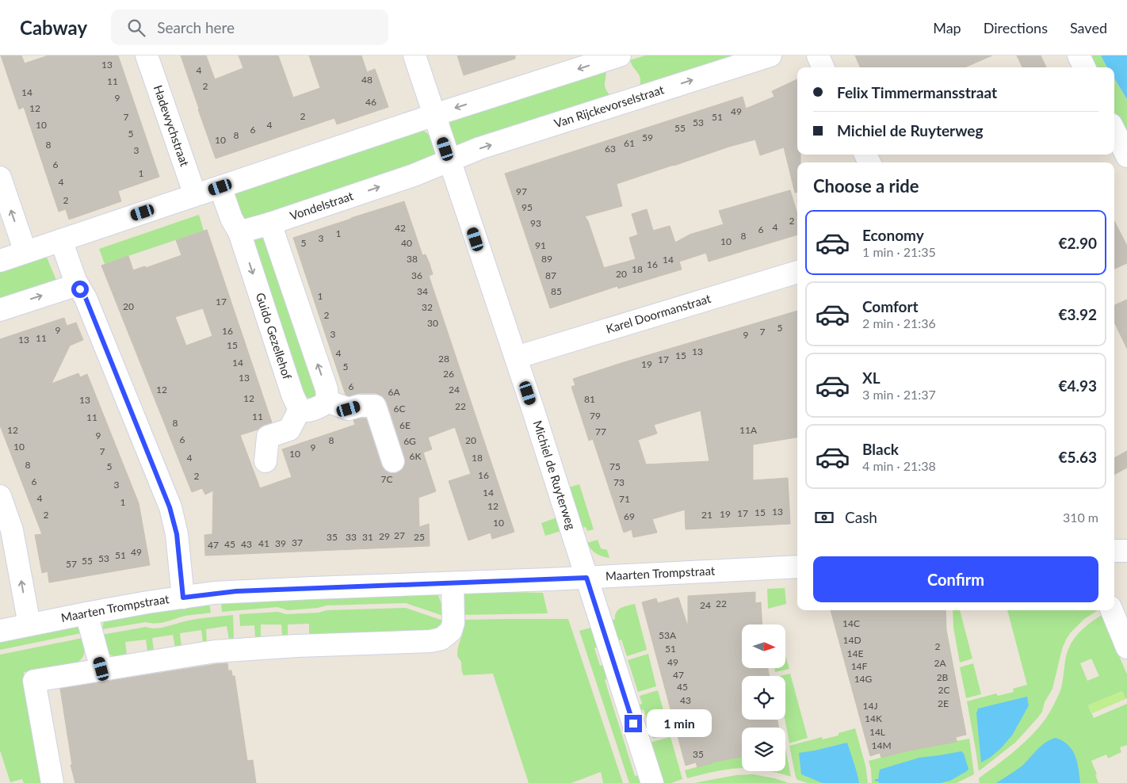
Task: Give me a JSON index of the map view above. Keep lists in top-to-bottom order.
{
  "streets": {
    "street": [
      "Van Rijckevorselstraat",
      "Hadewychstraat",
      "Vondelstraat",
      "Karel Doormanstraat",
      "Guido Gezellehof",
      "Michiel de Ruyterweg",
      "Maarten Trompstraat"
    ]
  },
  "crossings": [
    ["Van Rijckevorselstraat", "Vondelstraat"],
    ["Van Rijckevorselstraat", "Michiel de Ruyterweg"],
    ["Vondelstraat", "Guido Gezellehof"],
    ["Vondelstraat", "Michiel de Ruyterweg"],
    ["Karel Doormanstraat", "Michiel de Ruyterweg"],
    ["Michiel de Ruyterweg", "Maarten Trompstraat"]
  ],
  "house_numbers": [
    "13",
    "4",
    "48",
    "11",
    "2",
    "14",
    "9",
    "46",
    "12",
    "49",
    "2",
    "7",
    "51",
    "53",
    "10",
    "4",
    "55",
    "6",
    "5",
    "8",
    "59",
    "10",
    "61",
    "8",
    "63",
    "3",
    "6",
    "1",
    "4",
    "97",
    "2",
    "95",
    "2",
    "93",
    "4",
    "42",
    "6",
    "1",
    "8",
    "3",
    "10",
    "5",
    "40",
    "91",
    "38",
    "89",
    "14",
    "16",
    "18",
    "20",
    "36",
    "87",
    "34",
    "85",
    "1",
    "17",
    "20",
    "32",
    "2",
    "30",
    "5",
    "9",
    "16",
    "7",
    "3",
    "9",
    "11",
    "13",
    "15",
    "13",
    "4",
    "15",
    "28",
    "17",
    "14",
    "19",
    "5",
    "26",
    "13",
    "6",
    "12",
    "24",
    "6A",
    "12",
    "81",
    "13",
    "22",
    "6C",
    "79",
    "11",
    "11",
    "8",
    "6E",
    "12",
    "11A",
    "77",
    "9",
    "6",
    "8",
    "20",
    "6G",
    "10",
    "9",
    "7",
    "10",
    "6K",
    "4",
    "18",
    "8",
    "5",
    "75",
    "16",
    "2",
    "7C",
    "6",
    "73",
    "3",
    "14",
    "4",
    "71",
    "1",
    "12",
    "13",
    "15",
    "17",
    "19",
    "2",
    "21",
    "69",
    "10",
    "27",
    "29",
    "35",
    "33",
    "31",
    "25",
    "37",
    "41",
    "39",
    "45",
    "43",
    "47",
    "49",
    "51",
    "53",
    "55",
    "57",
    "22",
    "24",
    "14C",
    "53A",
    "14D",
    "2",
    "51",
    "14E",
    "49",
    "2A",
    "14F",
    "47",
    "2B",
    "14G",
    "45",
    "2C",
    "43",
    "2E",
    "14J",
    "14K",
    "14L",
    "14M",
    "35"
  ],
  "north": "right",
  "page": {
    "header": "Cabway",
    "search": "Search here",
    "nav": ["Map", "Directions", "Saved"],
    "banner": ["Felix Timmermansstraat", "Michiel de Ruyterweg"],
    "heading": "Choose a ride",
    "list": [
      {
        "name": "Economy",
        "note": "1 min · 21:35",
        "value": "€2.90"
      },
      {
        "name": "Comfort",
        "note": "2 min · 21:36",
        "value": "€3.92"
      },
      {
        "name": "XL",
        "note": "3 min · 21:37",
        "value": "€4.93"
      },
      {
        "name": "Black",
        "note": "4 min · 21:38",
        "value": "€5.63"
      }
    ],
    "pay": ["Cash", "310 m"],
    "buttons": "Confirm",
    "bubble": "1 min"
  }
}
